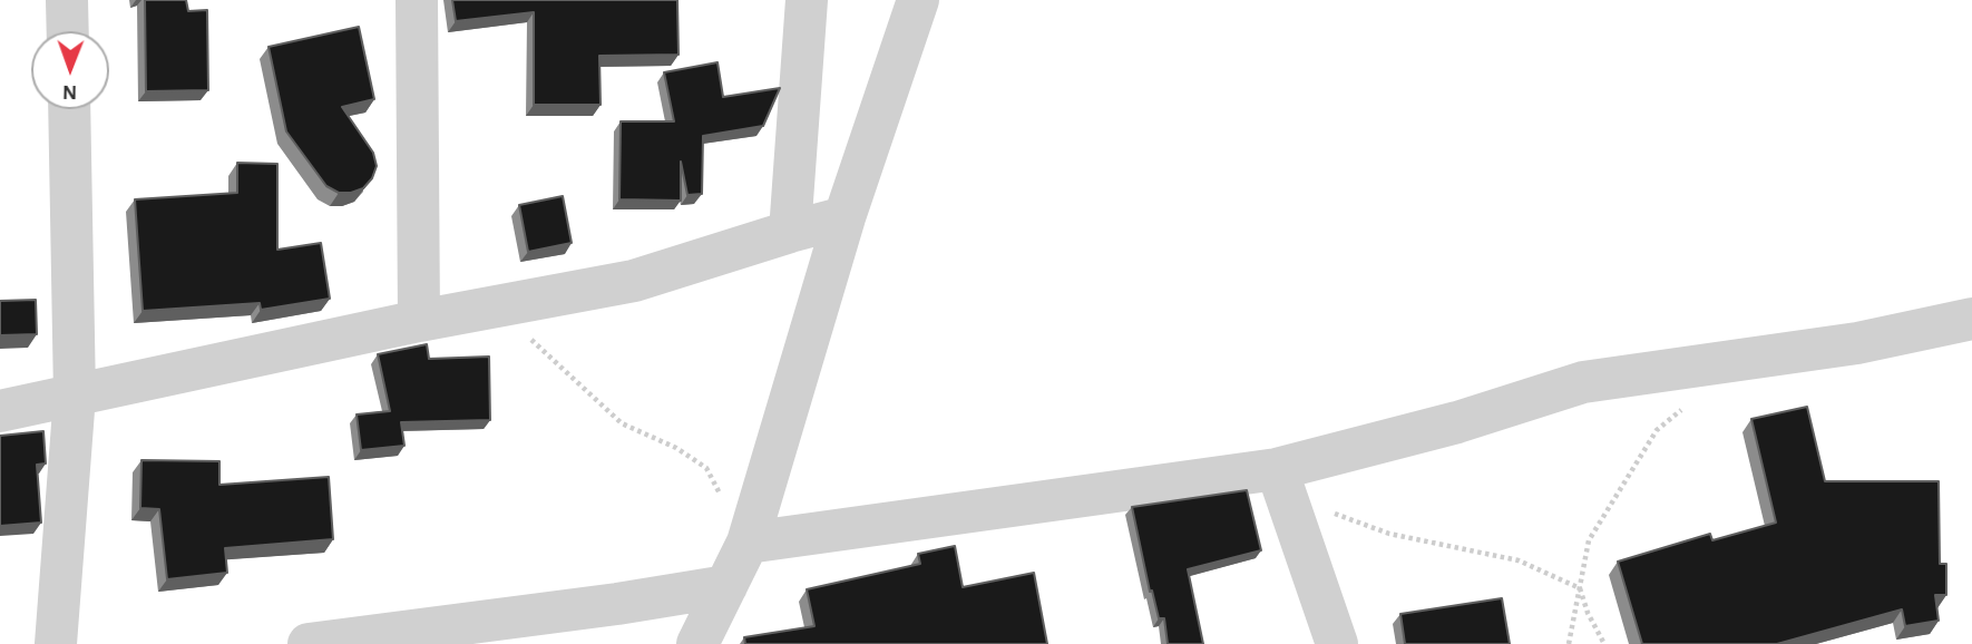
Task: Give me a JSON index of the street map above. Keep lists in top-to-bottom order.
{
  "north": "bottom"
}
